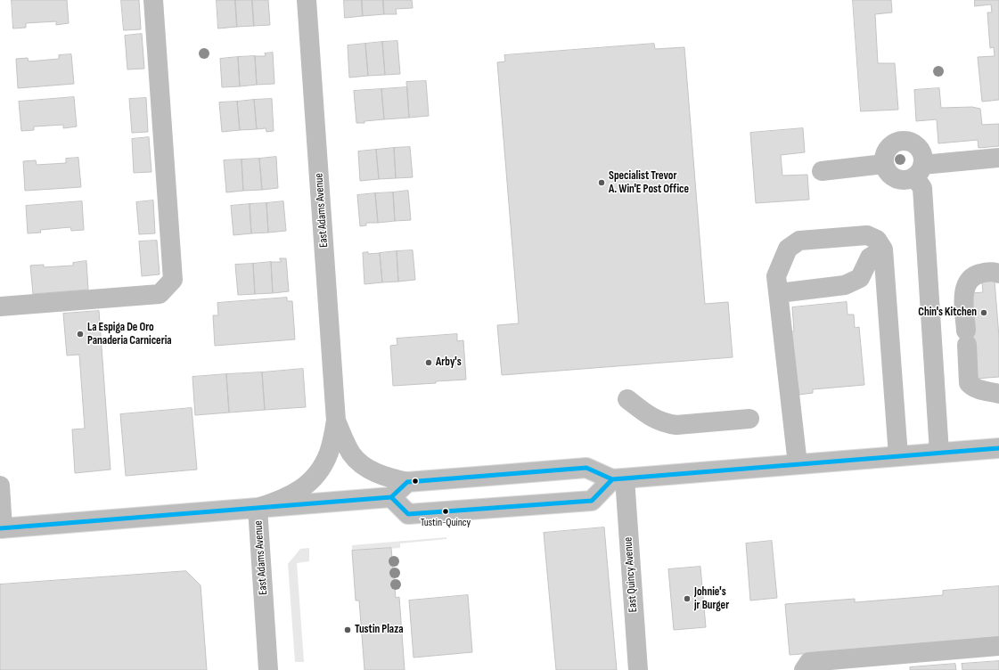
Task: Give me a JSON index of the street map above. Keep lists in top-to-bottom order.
{
  "streets": {
    "main road": ["East Adams Avenue", "East Quincy Avenue"]
  },
  "places": [
    "Specialist Trevor A. Win'E Post Office",
    "Chin's Kitchen",
    "La Espiga De Oro Panaderia Carniceria",
    "Arby's",
    "Tustin-Quincy",
    "Johnie's jr Burger",
    "Tustin Plaza"
  ]
}
